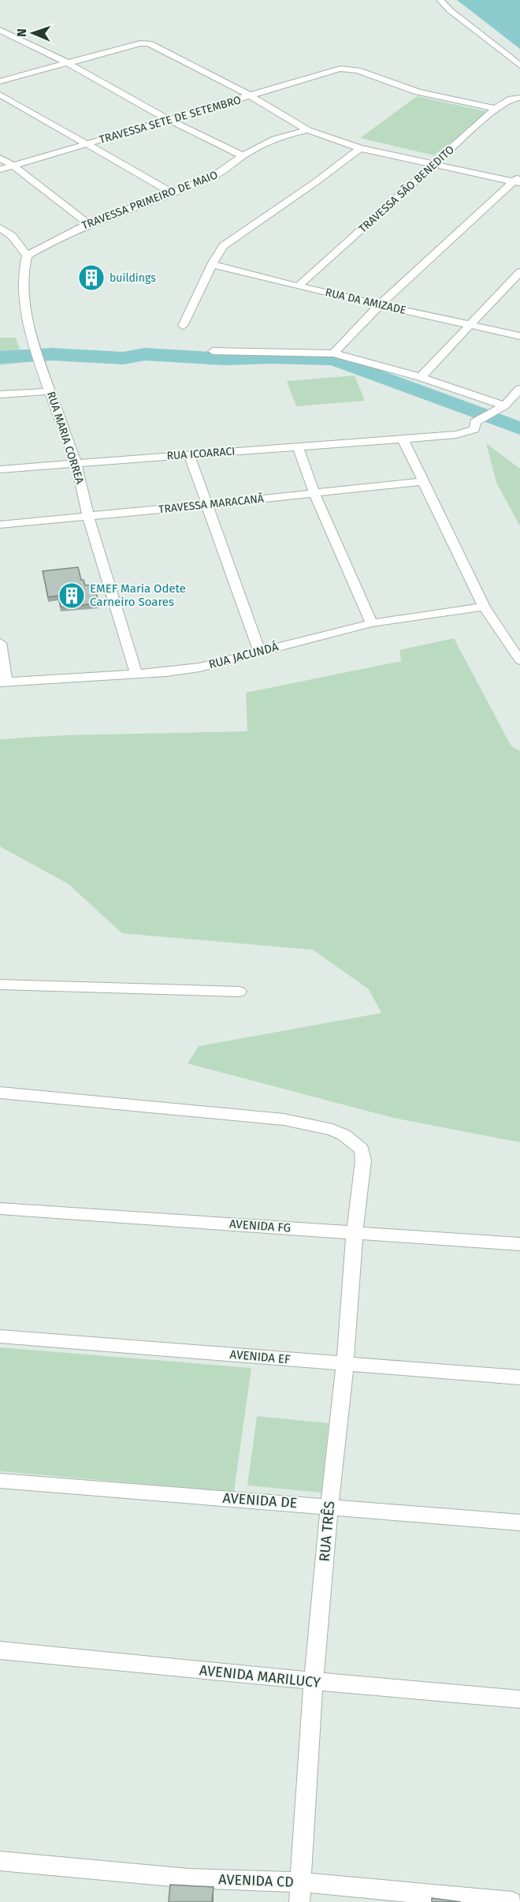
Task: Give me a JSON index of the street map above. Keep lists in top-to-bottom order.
{
  "streets": {
    "street": [
      "TRAVESSA SETE DE SETEMBRO",
      "TRAVESSA SÃO BENEDITO",
      "TRAVESSA PRIMEIRO DE MAIO",
      "RUA DA AMIZADE",
      "RUA MARIA CORREA",
      "RUA ICOARACI",
      "TRAVESSA MARACANÃ",
      "RUA JACUNDÁ",
      "AVENIDA FG",
      "AVENIDA EF",
      "AVENIDA DE",
      "RUA TRÊS",
      "AVENIDA MARILUCY",
      "AVENIDA CD"
    ]
  },
  "crossings": [
    ["TRAVESSA SETE DE SETEMBRO", "TRAVESSA SÃO BENEDITO"],
    ["TRAVESSA SÃO BENEDITO", "RUA DA AMIZADE"],
    ["TRAVESSA PRIMEIRO DE MAIO", "RUA MARIA CORREA"],
    ["RUA MARIA CORREA", "RUA ICOARACI"],
    ["RUA MARIA CORREA", "TRAVESSA MARACANÃ"],
    ["RUA MARIA CORREA", "RUA JACUNDÁ"],
    ["AVENIDA FG", "RUA TRÊS"],
    ["AVENIDA EF", "RUA TRÊS"],
    ["AVENIDA DE", "RUA TRÊS"],
    ["RUA TRÊS", "AVENIDA MARILUCY"],
    ["RUA TRÊS", "AVENIDA CD"]
  ],
  "places": {
    "building": ["buildings", "EMEF Maria Odete Carneiro Soares"]
  },
  "north": "left"
}
